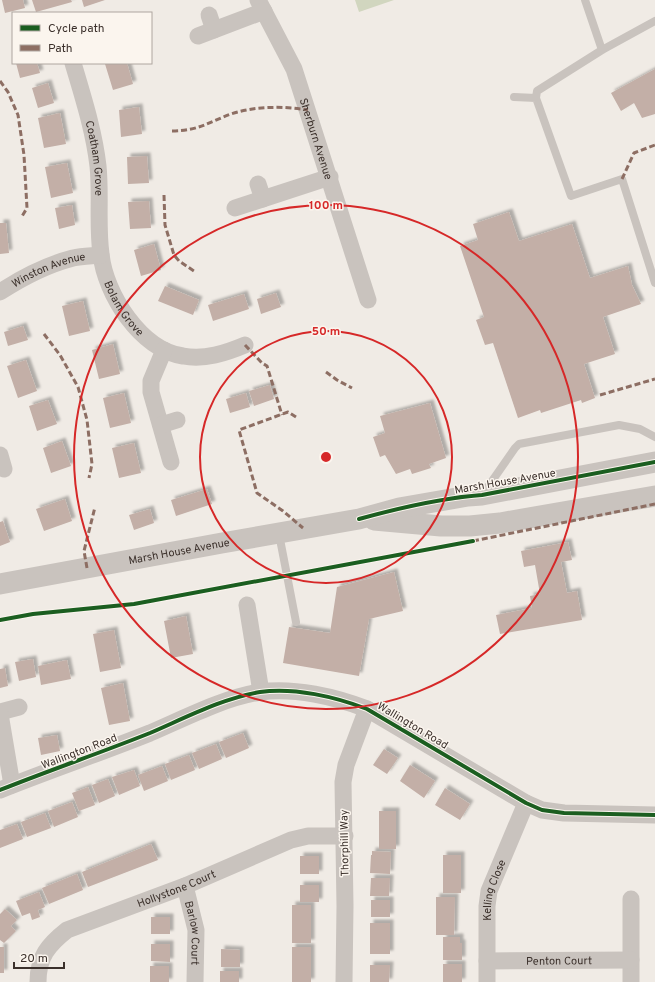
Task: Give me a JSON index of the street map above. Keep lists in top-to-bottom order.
{
  "streets": {
    "street": [
      "Sherburn Avenue",
      "Coatham Grove",
      "Winston Avenue",
      "Bolam Grove",
      "Marsh House Avenue",
      "Wallington Road",
      "Thorphill Way",
      "Hollystone Court",
      "Kelling Close",
      "Barlow Court",
      "Penton Court"
    ]
  },
  "crossings": [
    ["Coatham Grove", "Winston Avenue"],
    ["Coatham Grove", "Bolam Grove"],
    ["Winston Avenue", "Bolam Grove"],
    ["Wallington Road", "Thorphill Way"],
    ["Wallington Road", "Kelling Close"],
    ["Thorphill Way", "Hollystone Court"],
    ["Hollystone Court", "Barlow Court"],
    ["Kelling Close", "Penton Court"]
  ],
  "legend": ["Cycle path", "Path"],
  "scale_bar": "20 m",
  "rings": ["100 m", "50 m"]
}
